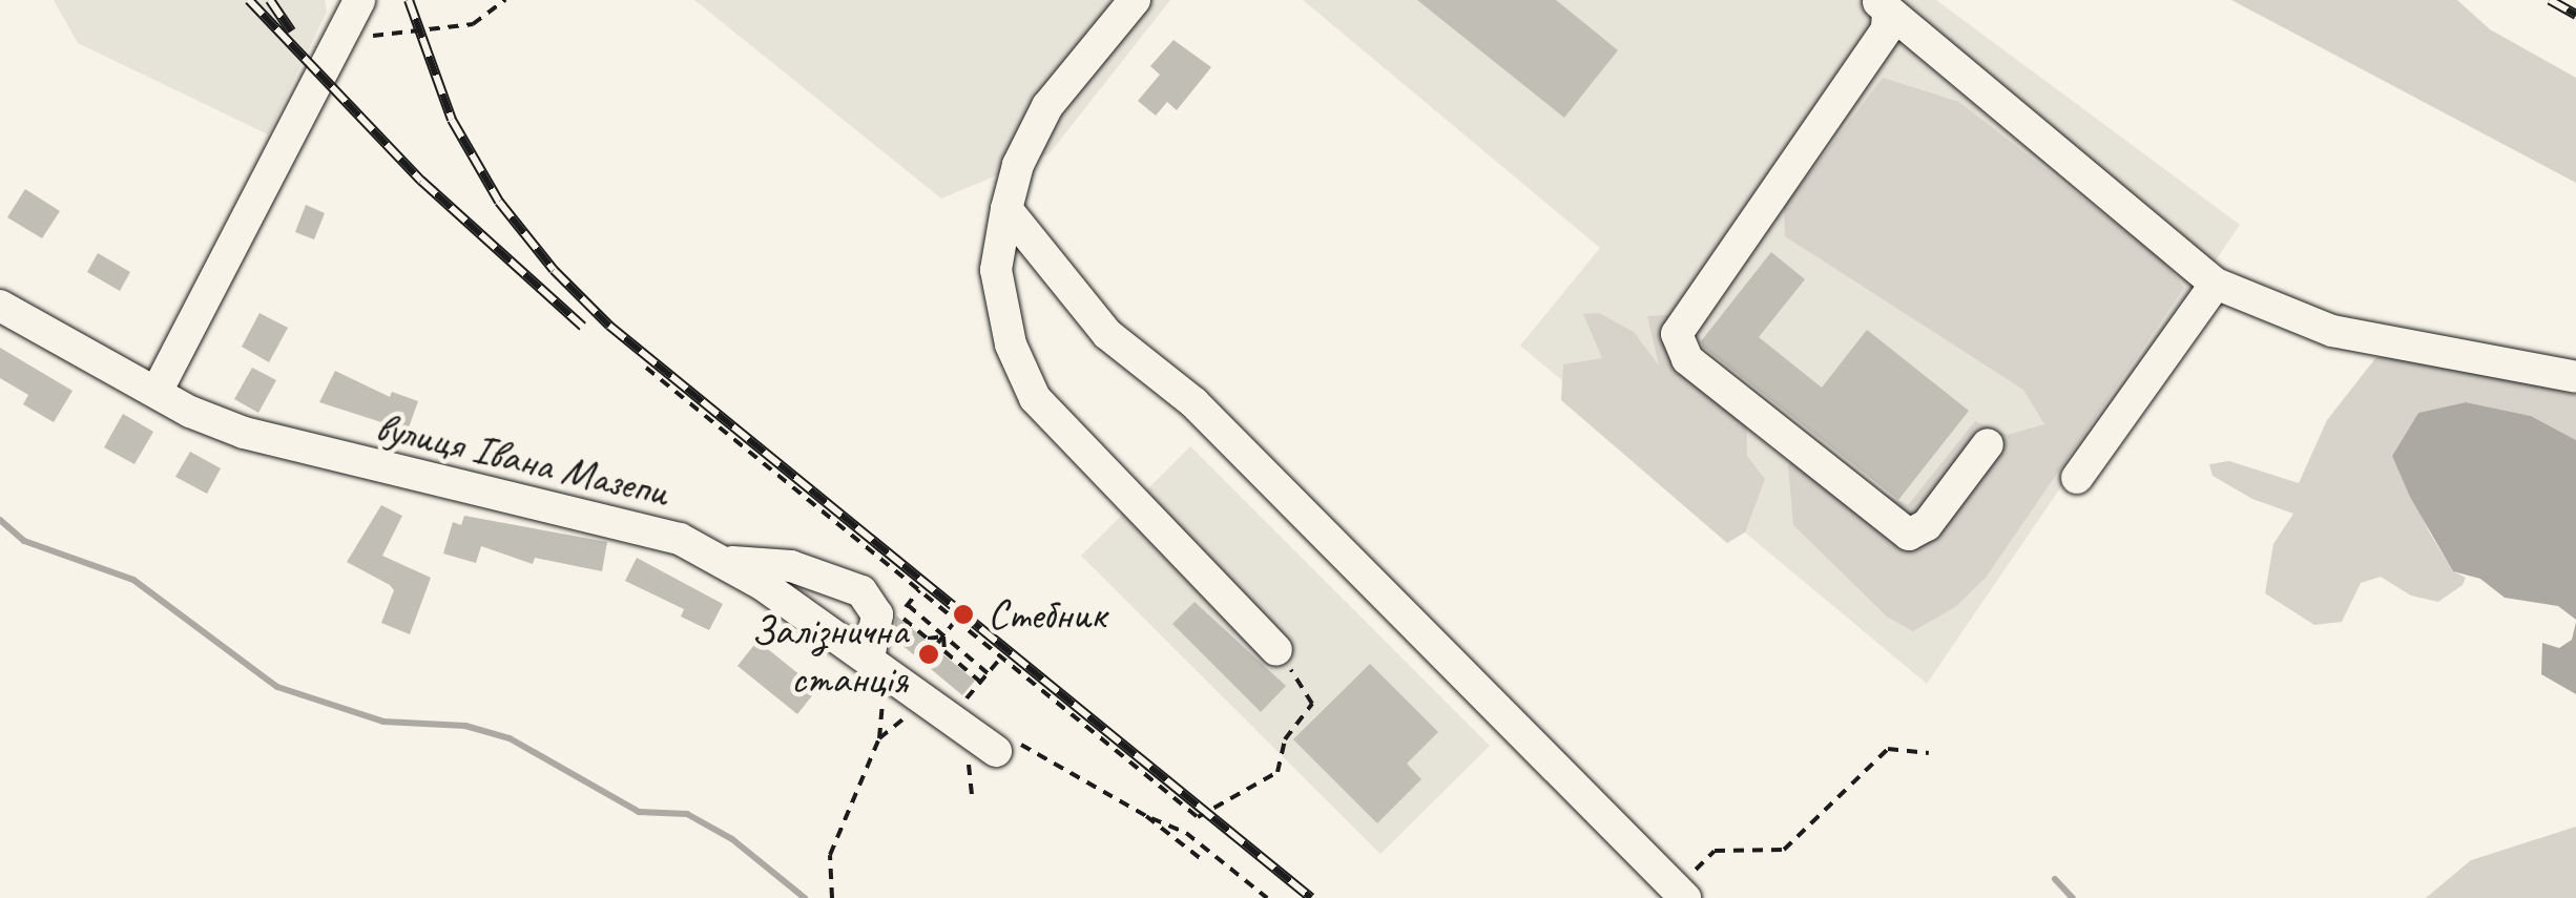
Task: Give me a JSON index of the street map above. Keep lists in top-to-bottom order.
{
  "streets": {
    "street": ["вулиця Івана Мазепи"]
  },
  "places": ["Стебник", "Залізнична станція"]
}
